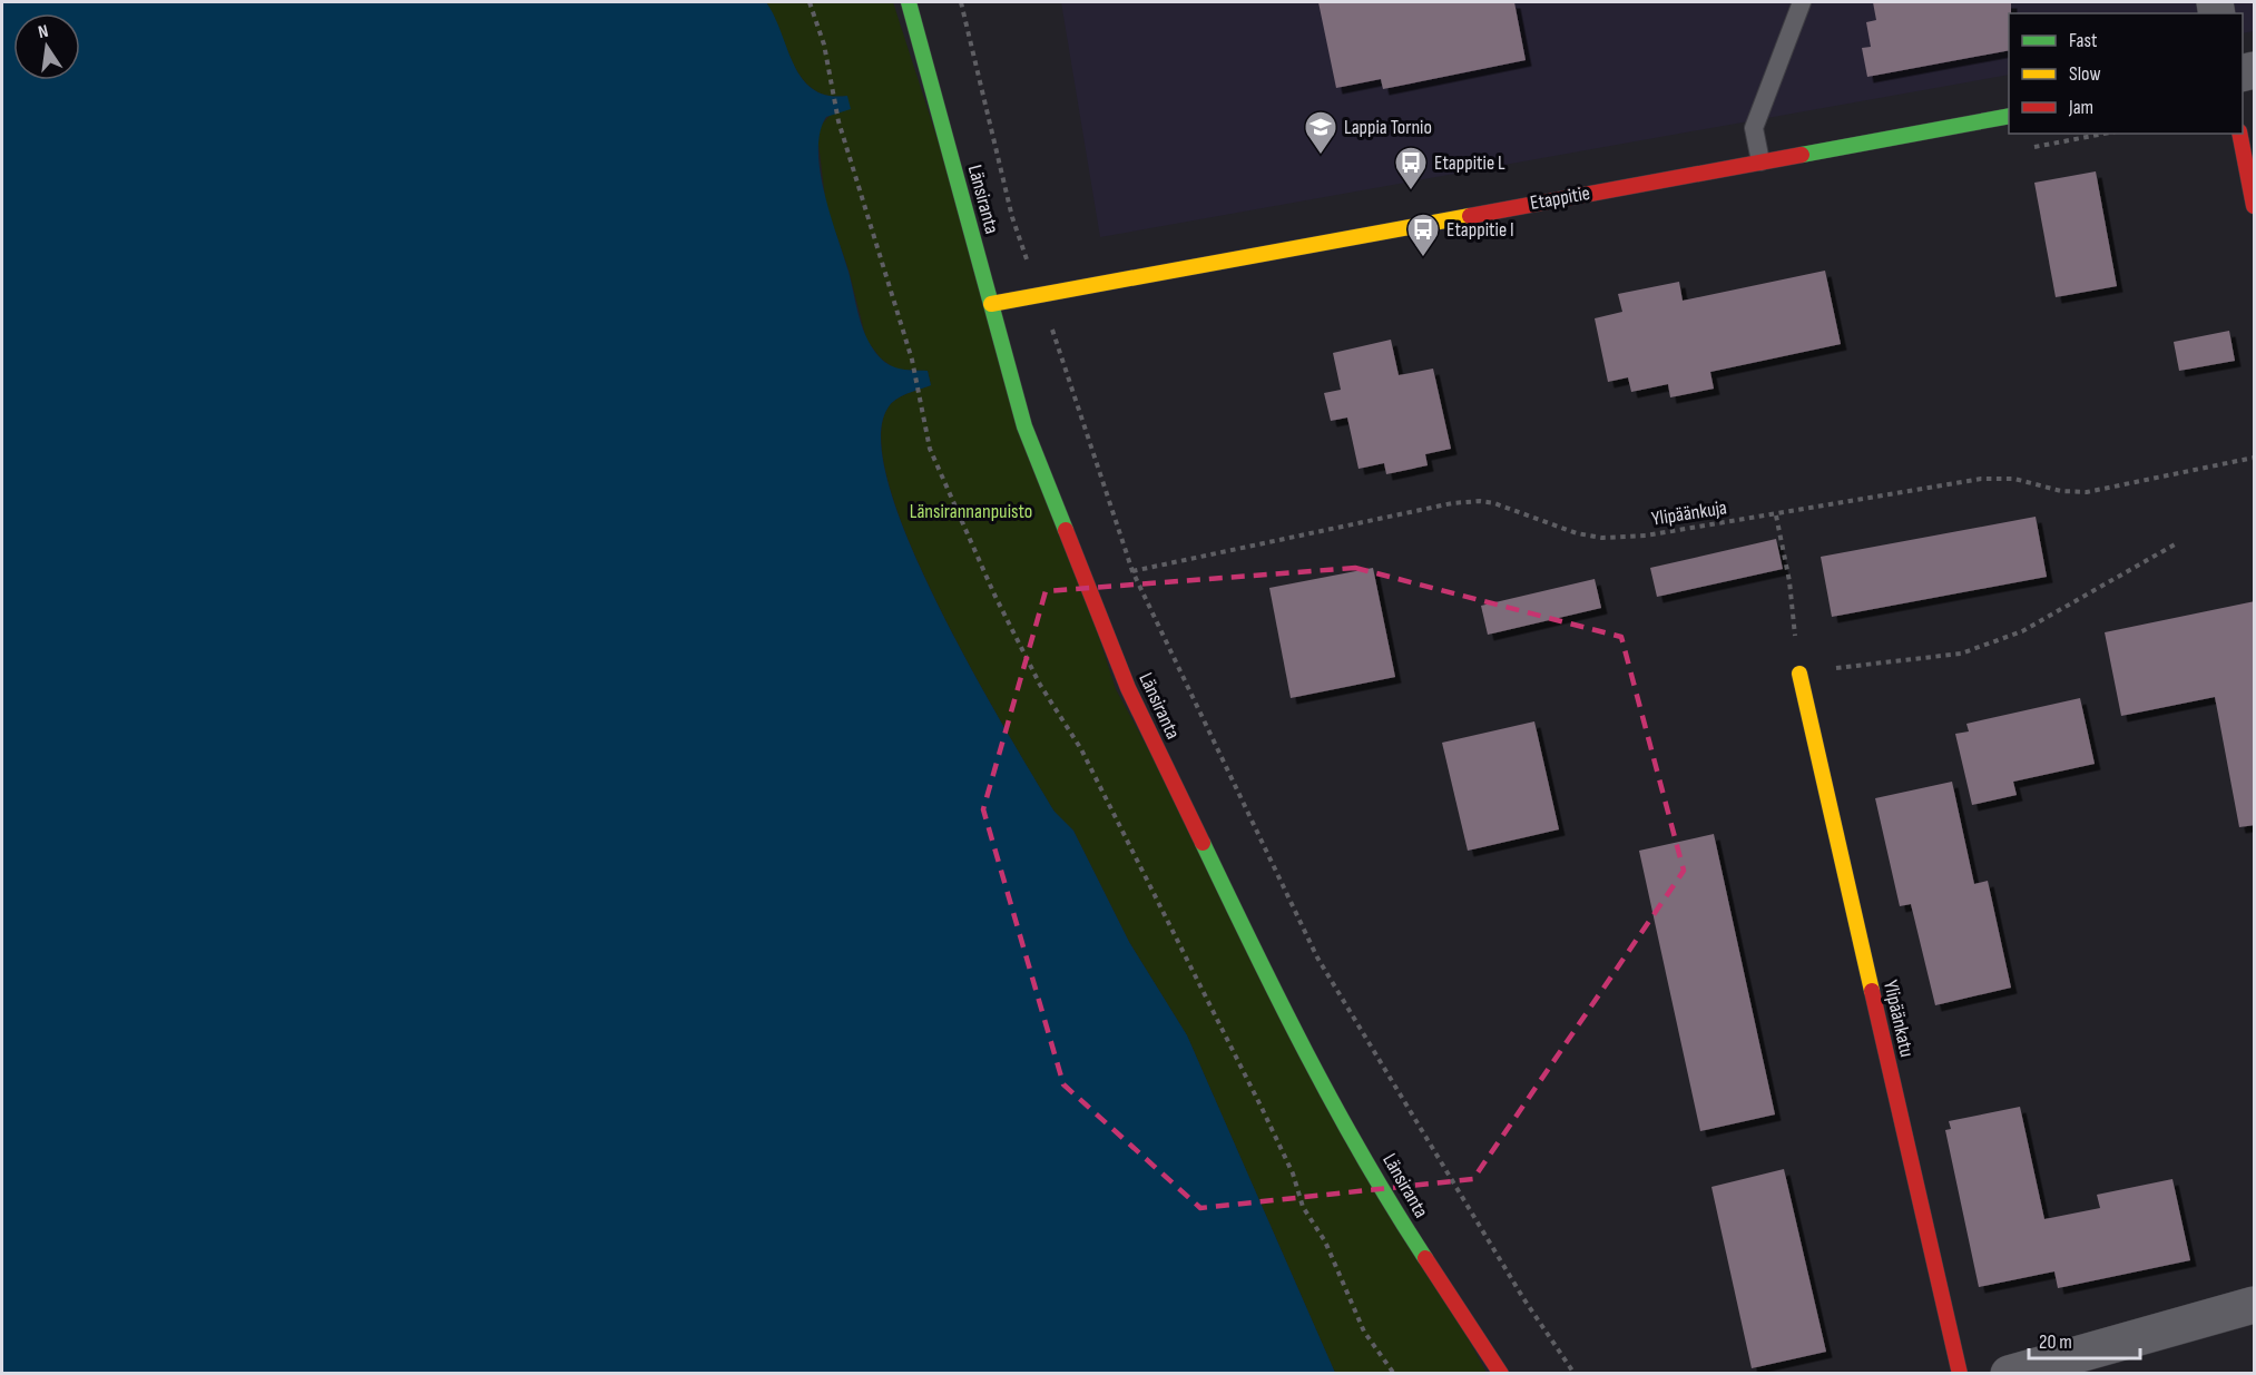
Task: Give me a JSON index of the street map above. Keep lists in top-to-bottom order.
{
  "streets": {
    "street": ["Etappitie", "Länsiranta", "Ylipäänkatu"],
    "path": ["Ylipäänkuja"]
  },
  "crossings": [
    ["Etappitie", "Länsiranta"]
  ],
  "parks": ["Länsirannanpuisto"],
  "places": {
    "school or university": ["Lappia Tornio"],
    "bus stop": ["Etappitie L", "Etappitie I"]
  },
  "legend": ["Fast", "Slow", "Jam"],
  "scale_bar": "20 m",
  "north": "top"
}
